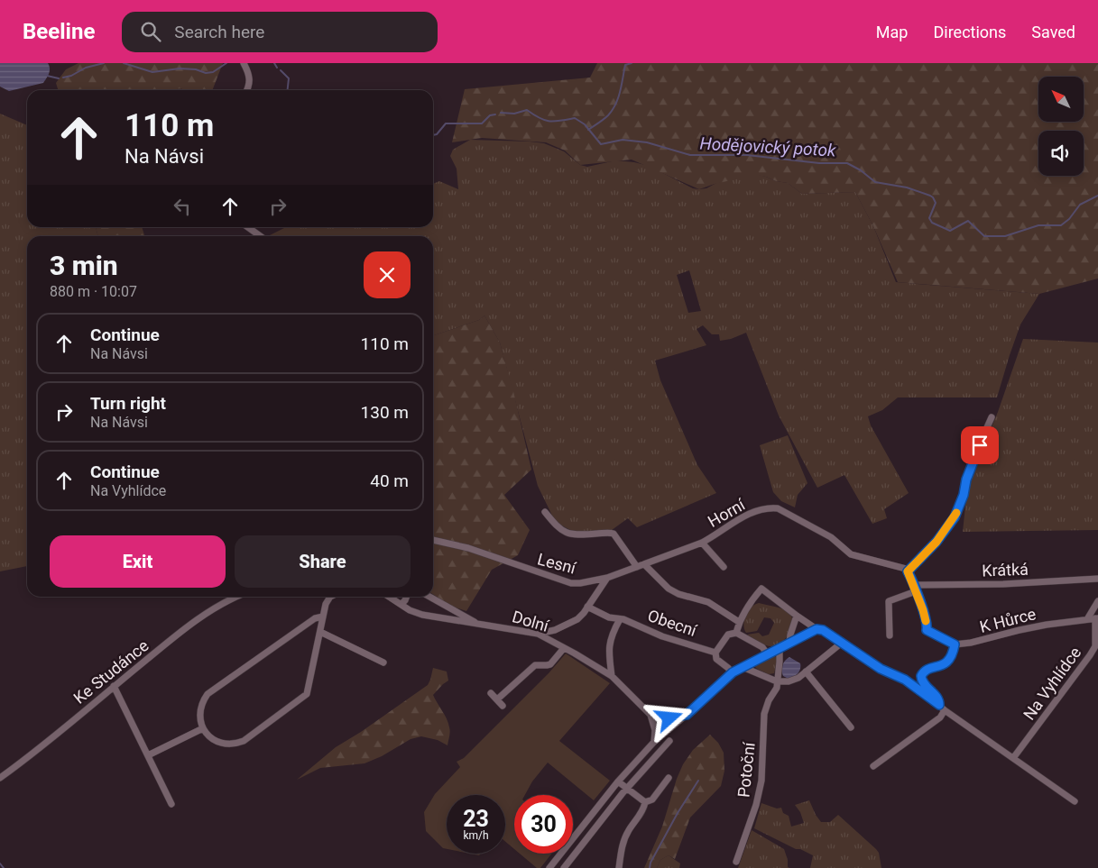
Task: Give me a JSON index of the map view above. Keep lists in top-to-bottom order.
{
  "streets": {
    "street": [
      "Horní",
      "Lesní",
      "Krátká",
      "K Hůrce",
      "Dolní",
      "Obecní",
      "Ke Studánce",
      "Na Vyhlídce",
      "Potoční"
    ]
  },
  "crossings": [
    ["Horní", "Lesní"],
    ["K Hůrce", "Na Vyhlídce"]
  ],
  "water": ["Hodějovický potok"],
  "north": "top left",
  "page": {
    "header": "Beeline",
    "search": "Search here",
    "nav": ["Map", "Directions", "Saved"],
    "turn": ["110 m", "Na Návsi"],
    "heading": ["3 min", "880 m · 10:07"],
    "list": [
      {
        "name": "Continue",
        "note": "Na Návsi",
        "value": "110 m"
      },
      {
        "name": "Turn right",
        "note": "Na Návsi",
        "value": "130 m"
      },
      {
        "name": "Continue",
        "note": "Na Vyhlídce",
        "value": "40 m"
      }
    ],
    "buttons": ["Exit", "Share"],
    "speed": "23 km/h",
    "limit": "30"
  }
}
